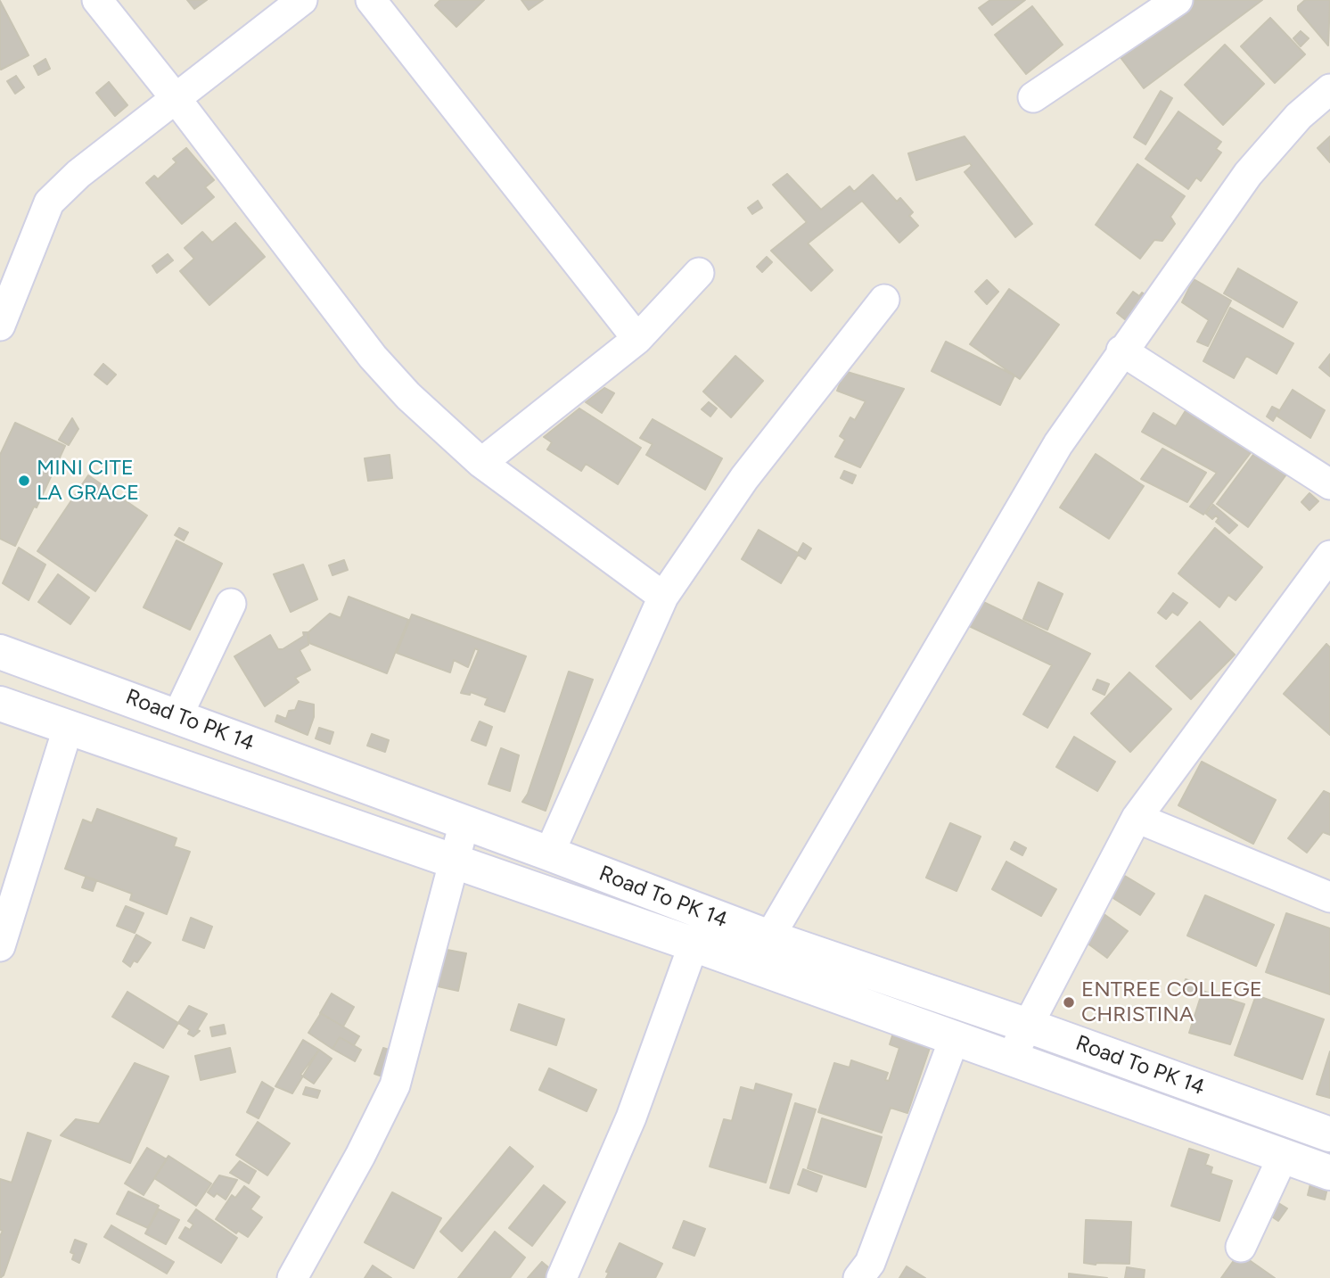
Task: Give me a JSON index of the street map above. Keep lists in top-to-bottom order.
{
  "streets": {
    "main road": ["Road To PK 14"]
  },
  "places": ["MINI CITE LA GRACE", "ENTREE COLLEGE CHRISTINA"]
}
